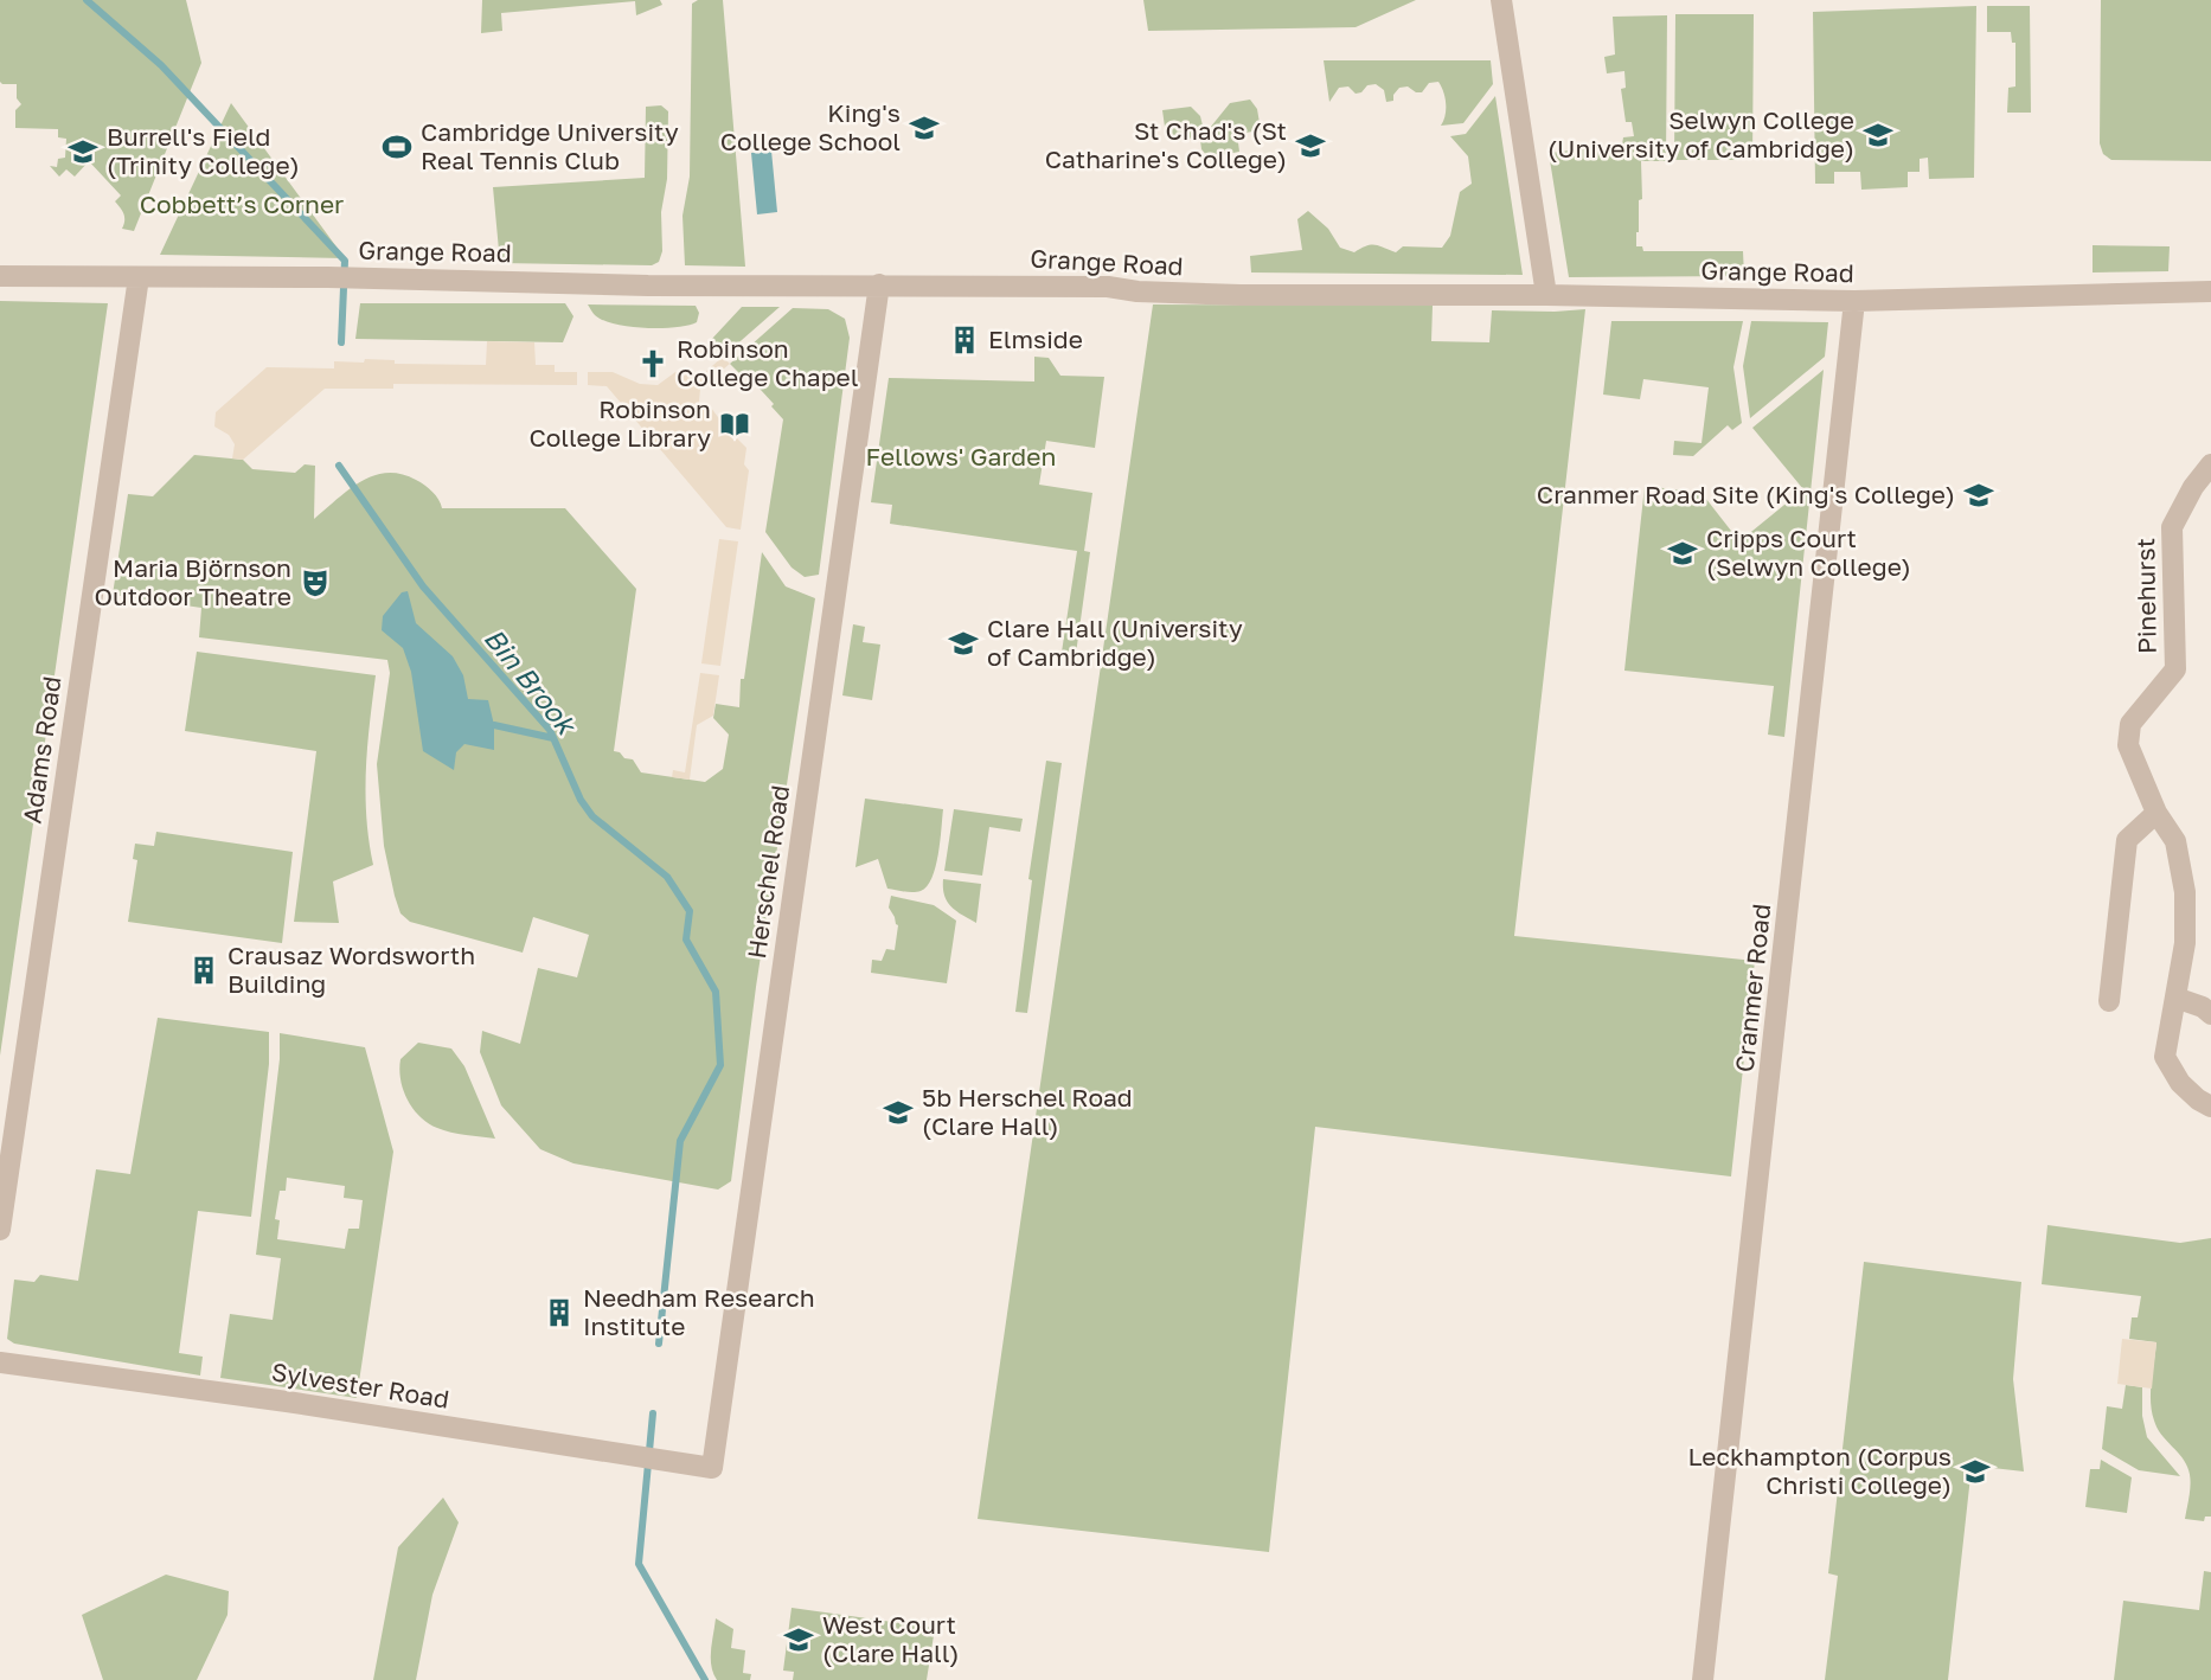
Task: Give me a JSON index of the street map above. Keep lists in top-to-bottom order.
{
  "streets": {
    "street": [
      "Grange Road",
      "Pinehurst",
      "Adams Road",
      "Herschel Road",
      "Cranmer Road",
      "Sylvester Road"
    ]
  },
  "crossings": [
    ["Grange Road", "Adams Road"],
    ["Grange Road", "Herschel Road"],
    ["Grange Road", "Cranmer Road"],
    ["Herschel Road", "Sylvester Road"]
  ],
  "water": ["Bin Brook"],
  "parks": ["Cobbett’s Corner", "Fellows' Garden"],
  "places": {
    "school or university": [
      "King's College School",
      "Selwyn College (University of Cambridge)",
      "St Chad's (St Catharine's College)",
      "Burrell's Field (Trinity College)",
      "Cranmer Road Site (King's College)",
      "Cripps Court (Selwyn College)",
      "Clare Hall (University of Cambridge)",
      "5b Herschel Road (Clare Hall)",
      "Leckhampton (Corpus Christi College)",
      "West Court (Clare Hall)"
    ],
    "sports": ["Cambridge University Real Tennis Club"],
    "building": ["Elmside", "Crausaz Wordsworth Building", "Needham Research Institute"],
    "church": ["Robinson College Chapel"],
    "library": ["Robinson College Library"],
    "theatre": ["Maria Björnson Outdoor Theatre"]
  }
}
